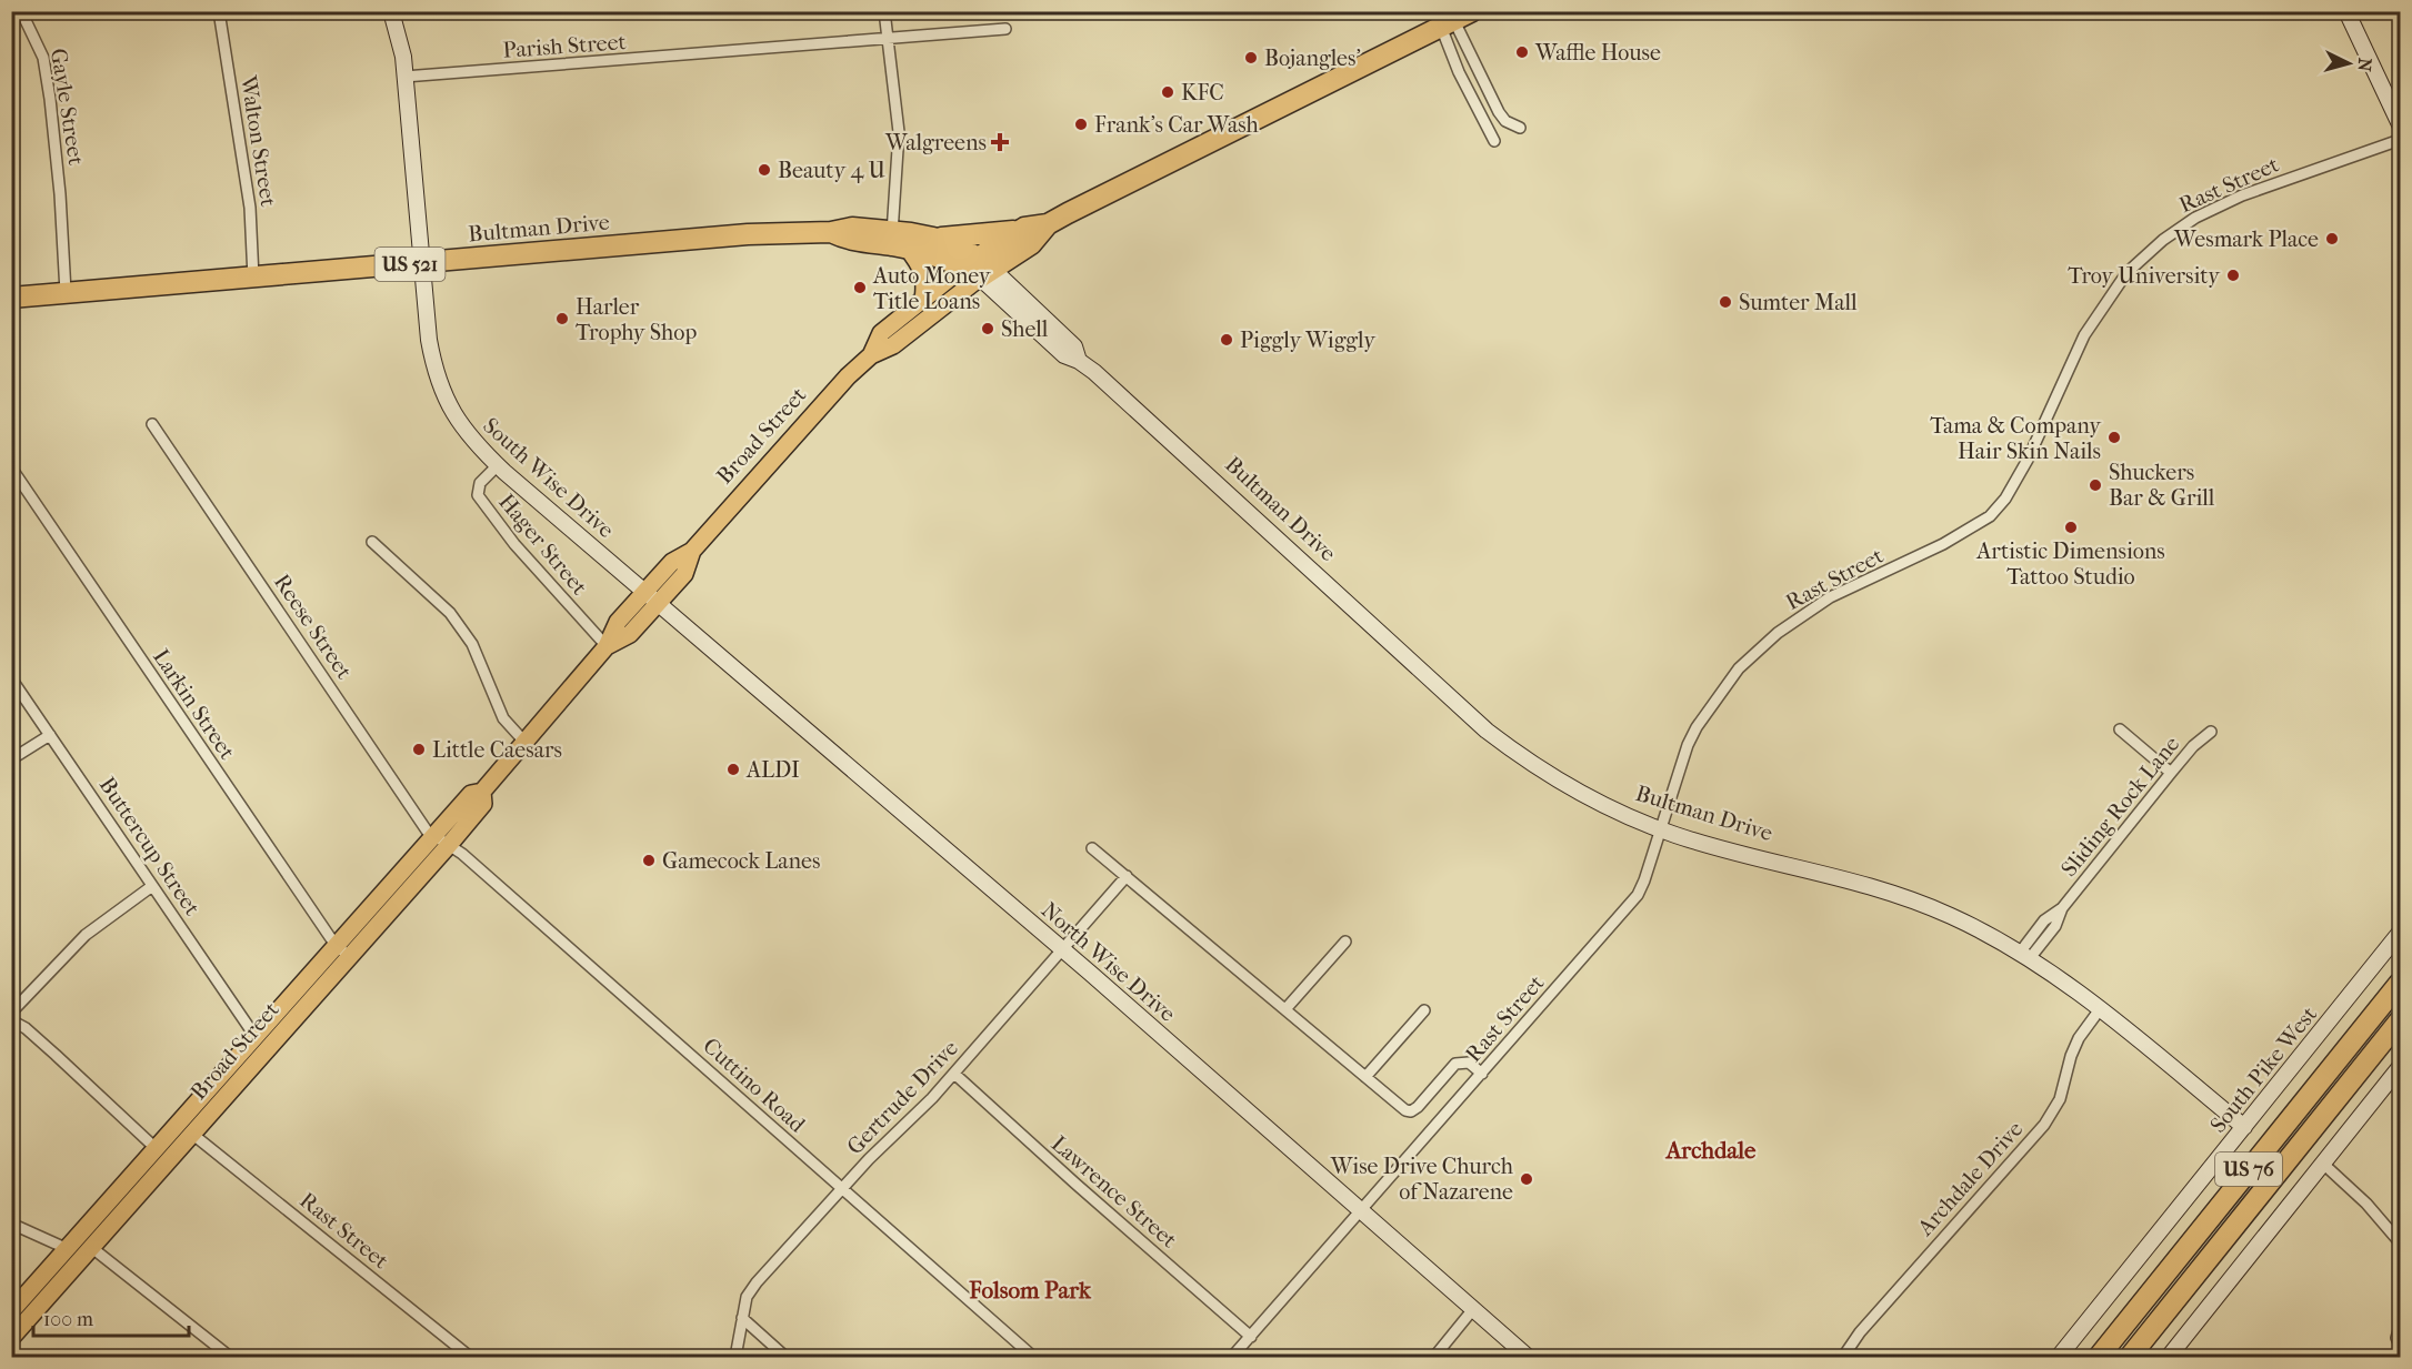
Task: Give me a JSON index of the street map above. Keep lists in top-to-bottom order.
{
  "streets": {
    "highway": [
      "Bultman Drive",
      "US 521",
      "Broad Street",
      "US 76"
    ],
    "street": [
      "Parish Street",
      "Gayle Street",
      "Walton Street",
      "Rast Street",
      "South Wise Drive",
      "Hager Street",
      "Reese Street",
      "Larkin Street",
      "Sliding Rock Lane",
      "Buttercup Street",
      "North Wise Drive",
      "South Pike West",
      "Cuttino Road",
      "Gertrude Drive",
      "Archdale Drive",
      "Lawrence Street"
    ]
  },
  "crossings": [
    ["Parish Street", "South Wise Drive"],
    ["Gayle Street", "Bultman Drive"],
    ["Walton Street", "Bultman Drive"],
    ["Rast Street", "Bultman Drive"],
    ["Rast Street", "Broad Street"],
    ["Rast Street", "North Wise Drive"],
    ["Rast Street", "Lawrence Street"],
    ["Bultman Drive", "US 521"],
    ["Bultman Drive", "Broad Street"],
    ["Bultman Drive", "South Wise Drive"],
    ["Bultman Drive", "Sliding Rock Lane"],
    ["Bultman Drive", "South Pike West"],
    ["Bultman Drive", "Archdale Drive"],
    ["US 521", "Broad Street"],
    ["Broad Street", "South Wise Drive"],
    ["Broad Street", "Hager Street"],
    ["Broad Street", "Reese Street"],
    ["Broad Street", "Larkin Street"],
    ["Broad Street", "Buttercup Street"],
    ["Broad Street", "North Wise Drive"],
    ["Broad Street", "Cuttino Road"],
    ["South Wise Drive", "Hager Street"],
    ["South Wise Drive", "North Wise Drive"],
    ["Reese Street", "Cuttino Road"],
    ["North Wise Drive", "Gertrude Drive"],
    ["Cuttino Road", "Gertrude Drive"],
    ["Gertrude Drive", "Lawrence Street"]
  ],
  "districts": ["Archdale", "Folsom Park"],
  "places": {
    "other": [
      "Waffle House",
      "Bojangles'",
      "KFC",
      "Frank's Car Wash",
      "Beauty 4 U",
      "Wesmark Place",
      "Troy University",
      "Auto Money Title Loans",
      "Sumter Mall",
      "Harler Trophy Shop",
      "Shell",
      "Piggly Wiggly",
      "Tama & Company Hair Skin Nails",
      "Shuckers Bar & Grill",
      "Artistic Dimensions Tattoo Studio",
      "Little Caesars",
      "ALDI",
      "Gamecock Lanes",
      "Wise Drive Church of Nazarene"
    ],
    "health": ["Walgreens"]
  },
  "scale_bar": "100 m",
  "north": "right"
}
